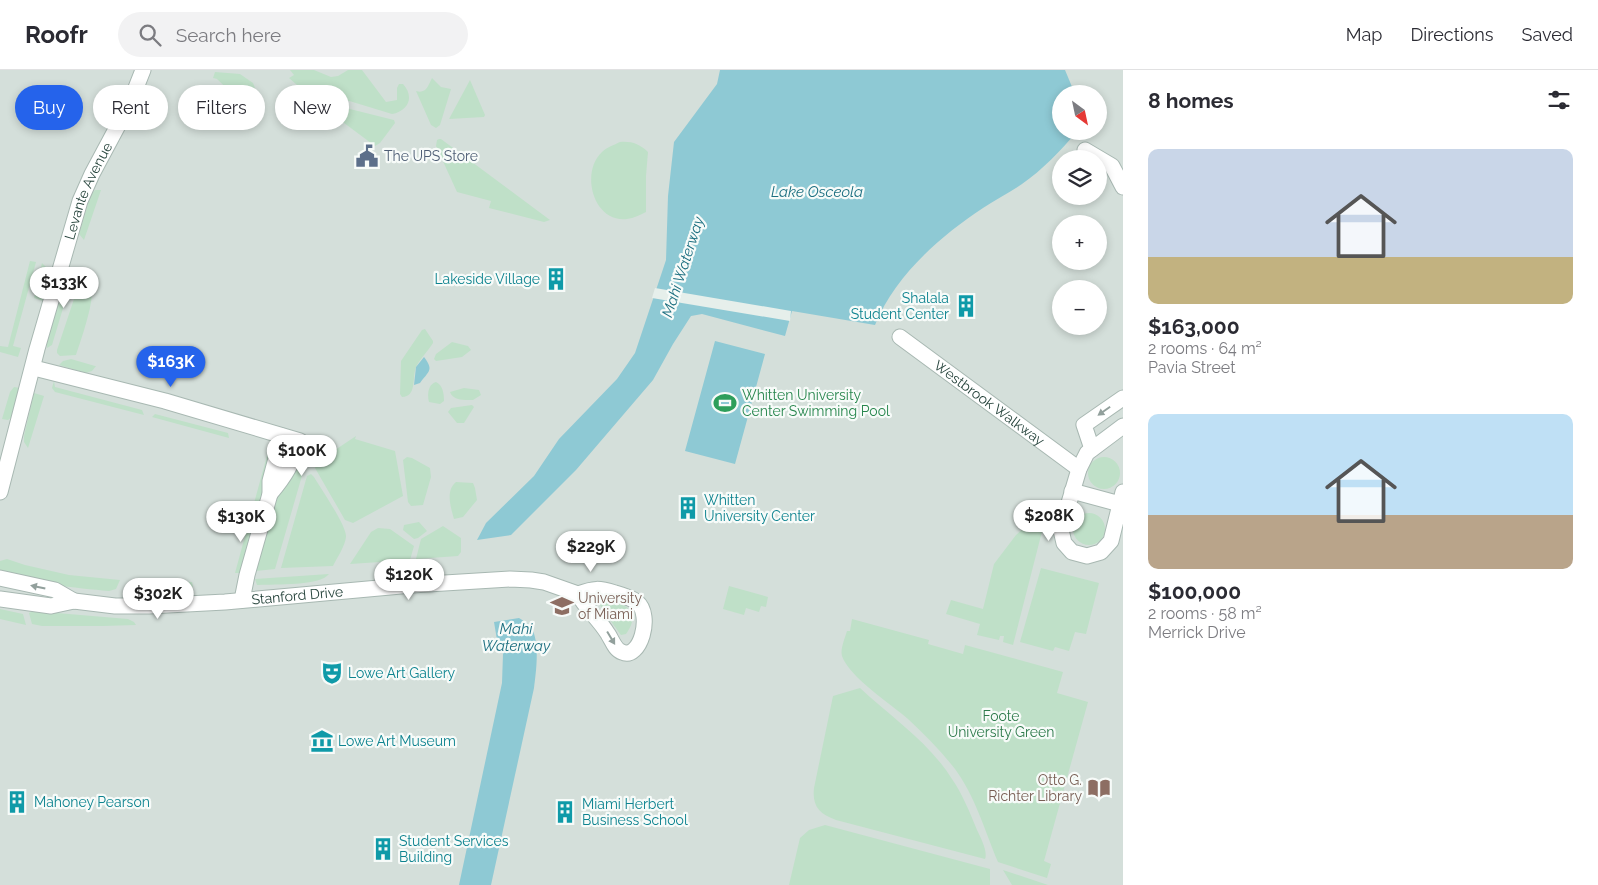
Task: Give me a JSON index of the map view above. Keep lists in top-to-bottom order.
{
  "streets": {
    "street": ["Levante Avenue", "Westbrook Walkway", "Stanford Drive"]
  },
  "water": ["Lake Osceola", "Mahi Waterway"],
  "parks": ["Foote University Green"],
  "places": {
    "public building": ["The UPS Store"],
    "building": [
      "Lakeside Village",
      "Shalala Student Center",
      "Whitten University Center",
      "Mahoney Pearson",
      "Miami Herbert Business School",
      "Student Services Building"
    ],
    "sports": ["Whitten University Center Swimming Pool"],
    "school or university": ["University of Miami"],
    "theatre": ["Lowe Art Gallery"],
    "museum": ["Lowe Art Museum"],
    "library": ["Otto G. Richter Library"]
  },
  "north": "bottom right",
  "page": {
    "header": "Roofr",
    "search": "Search here",
    "nav": ["Map", "Directions", "Saved"],
    "heading": "8 homes",
    "map_buttons": ["+", "−"],
    "chip": [
      "Buy",
      "Rent",
      "Filters",
      "New"
    ],
    "list": [
      {
        "name": "$163,000",
        "note": "2 rooms · 64 m² · Pavia Street"
      },
      {
        "name": "$100,000",
        "note": "2 rooms · 58 m² · Merrick Drive"
      }
    ],
    "price": [
      "$133K",
      "$163K",
      "$100K",
      "$208K",
      "$130K",
      "$229K",
      "$120K",
      "$302K"
    ]
  }
}
